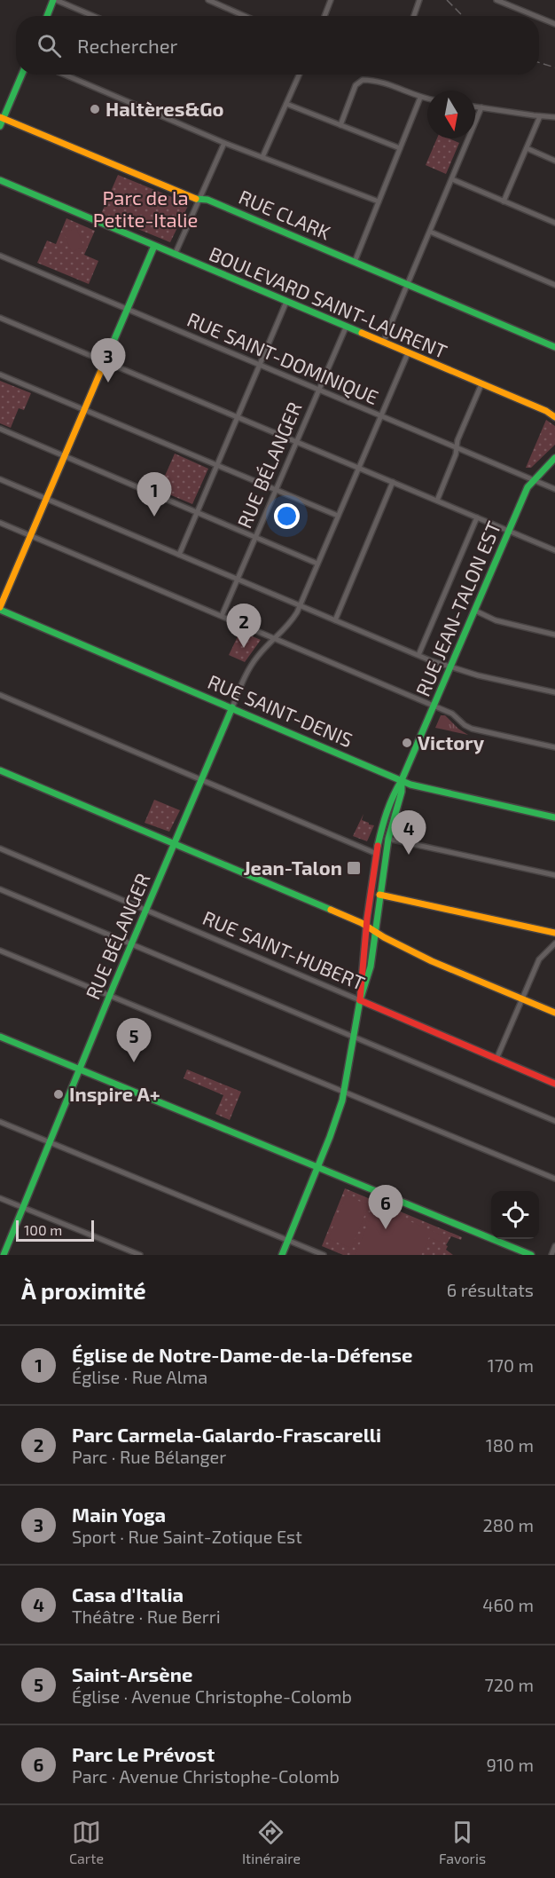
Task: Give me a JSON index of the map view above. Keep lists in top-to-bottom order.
{
  "streets": {
    "main road": [
      "RUE CLARK",
      "BOULEVARD SAINT-LAURENT",
      "RUE BÉLANGER",
      "RUE JEAN-TALON EST",
      "RUE SAINT-DENIS",
      "RUE SAINT-HUBERT"
    ],
    "street": ["RUE SAINT-DOMINIQUE"]
  },
  "crossings": [
    ["BOULEVARD SAINT-LAURENT", "RUE BÉLANGER"],
    ["RUE SAINT-DOMINIQUE", "RUE BÉLANGER"],
    ["RUE SAINT-DOMINIQUE", "RUE JEAN-TALON EST"],
    ["RUE BÉLANGER", "RUE SAINT-DENIS"],
    ["RUE BÉLANGER", "RUE SAINT-HUBERT"],
    ["RUE JEAN-TALON EST", "RUE SAINT-DENIS"],
    ["RUE JEAN-TALON EST", "RUE SAINT-HUBERT"]
  ],
  "parks": ["Parc de la Petite-Italie"],
  "places": {
    "other": ["Haltères&Go", "Victory", "Inspire A+"],
    "transit": ["Jean-Talon"]
  },
  "scale_bar": "100 m",
  "north": "bottom",
  "page": {
    "search": "Rechercher",
    "pins": [
      "3",
      "1",
      "2",
      "4",
      "5",
      "6"
    ],
    "scale": "100 m",
    "heading": ["À proximité", "6 résultats"],
    "list": [
      {
        "mark": "1",
        "name": "Église de Notre-Dame-de-la-Défense",
        "note": "Église · Rue Alma",
        "value": "170 m"
      },
      {
        "mark": "2",
        "name": "Parc Carmela-Galardo-Frascarelli",
        "note": "Parc · Rue Bélanger",
        "value": "180 m"
      },
      {
        "mark": "3",
        "name": "Main Yoga",
        "note": "Sport · Rue Saint-Zotique Est",
        "value": "280 m"
      },
      {
        "mark": "4",
        "name": "Casa d'Italia",
        "note": "Théâtre · Rue Berri",
        "value": "460 m"
      },
      {
        "mark": "5",
        "name": "Saint-Arsène",
        "note": "Église · Avenue Christophe-Colomb",
        "value": "720 m"
      },
      {
        "mark": "6",
        "name": "Parc Le Prévost",
        "note": "Parc · Avenue Christophe-Colomb",
        "value": "910 m"
      }
    ],
    "nav": ["Carte", "Itinéraire", "Favoris"]
  }
}
